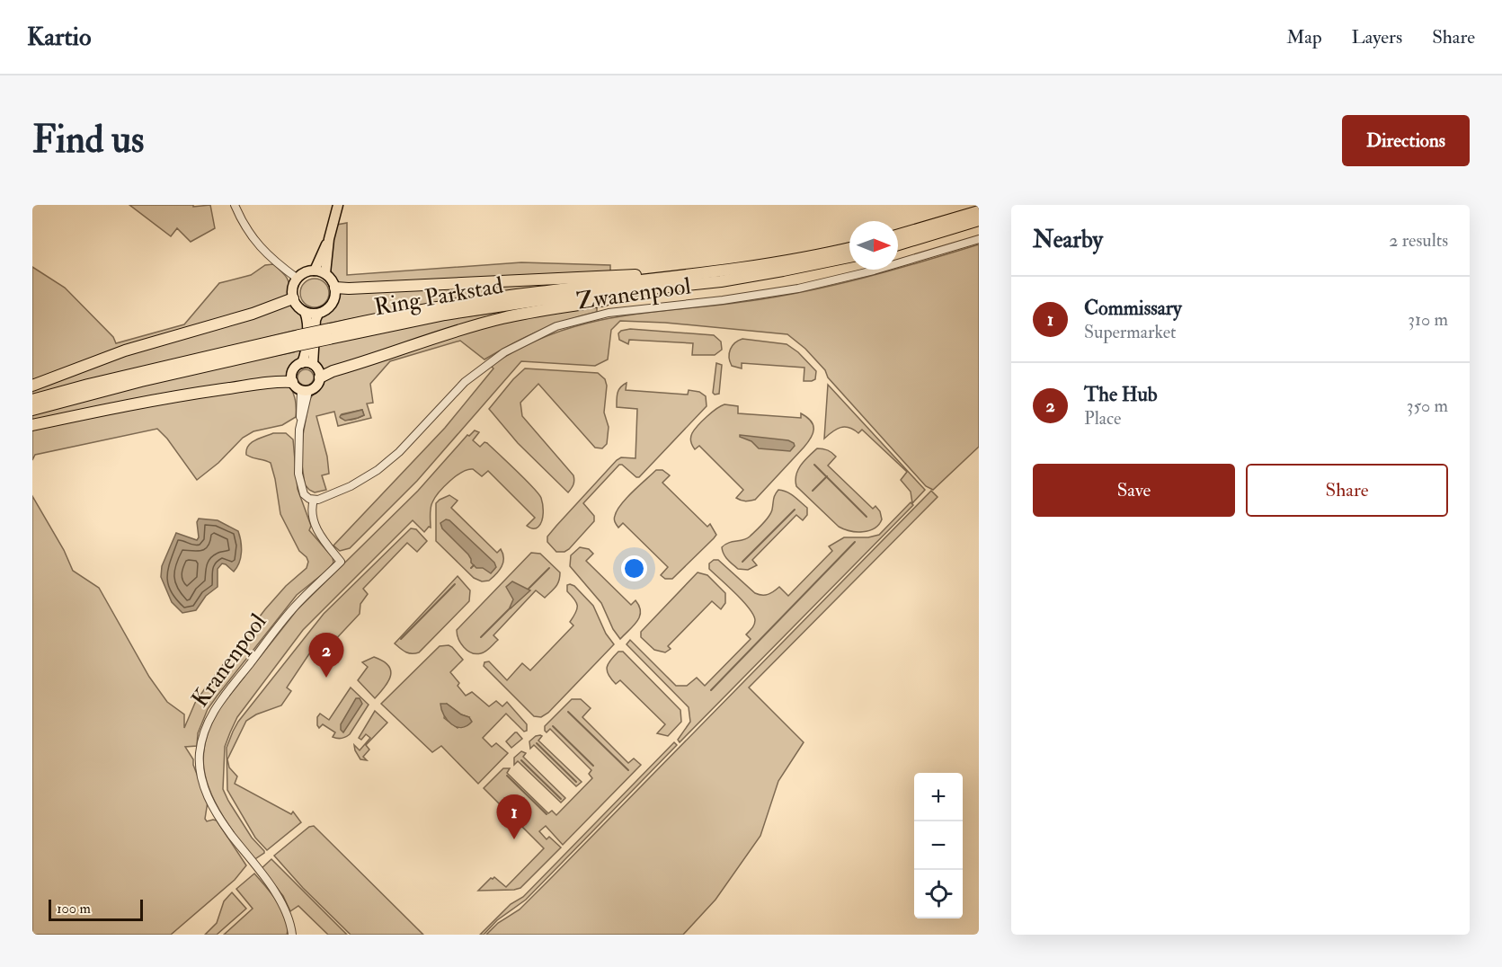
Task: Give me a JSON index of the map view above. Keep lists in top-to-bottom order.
{
  "streets": {
    "highway": ["Ring Parkstad"],
    "street": ["Zwanenpool", "Kranenpool"]
  },
  "crossings": [
    ["Zwanenpool", "Kranenpool"]
  ],
  "scale_bar": "100 m",
  "north": "right",
  "page": {
    "header": "Kartio",
    "nav": ["Map", "Layers", "Share"],
    "buttons": [
      "Directions",
      ["Save", "Share"]
    ],
    "title": "Find us",
    "heading": ["Nearby", "2 results"],
    "list": [
      {
        "mark": "1",
        "name": "Commissary",
        "note": "Supermarket",
        "value": "310 m"
      },
      {
        "mark": "2",
        "name": "The Hub",
        "note": "Place",
        "value": "350 m"
      }
    ],
    "pins": ["2", "1"],
    "map_buttons": ["+", "−"],
    "scale": "100 m"
  }
}
